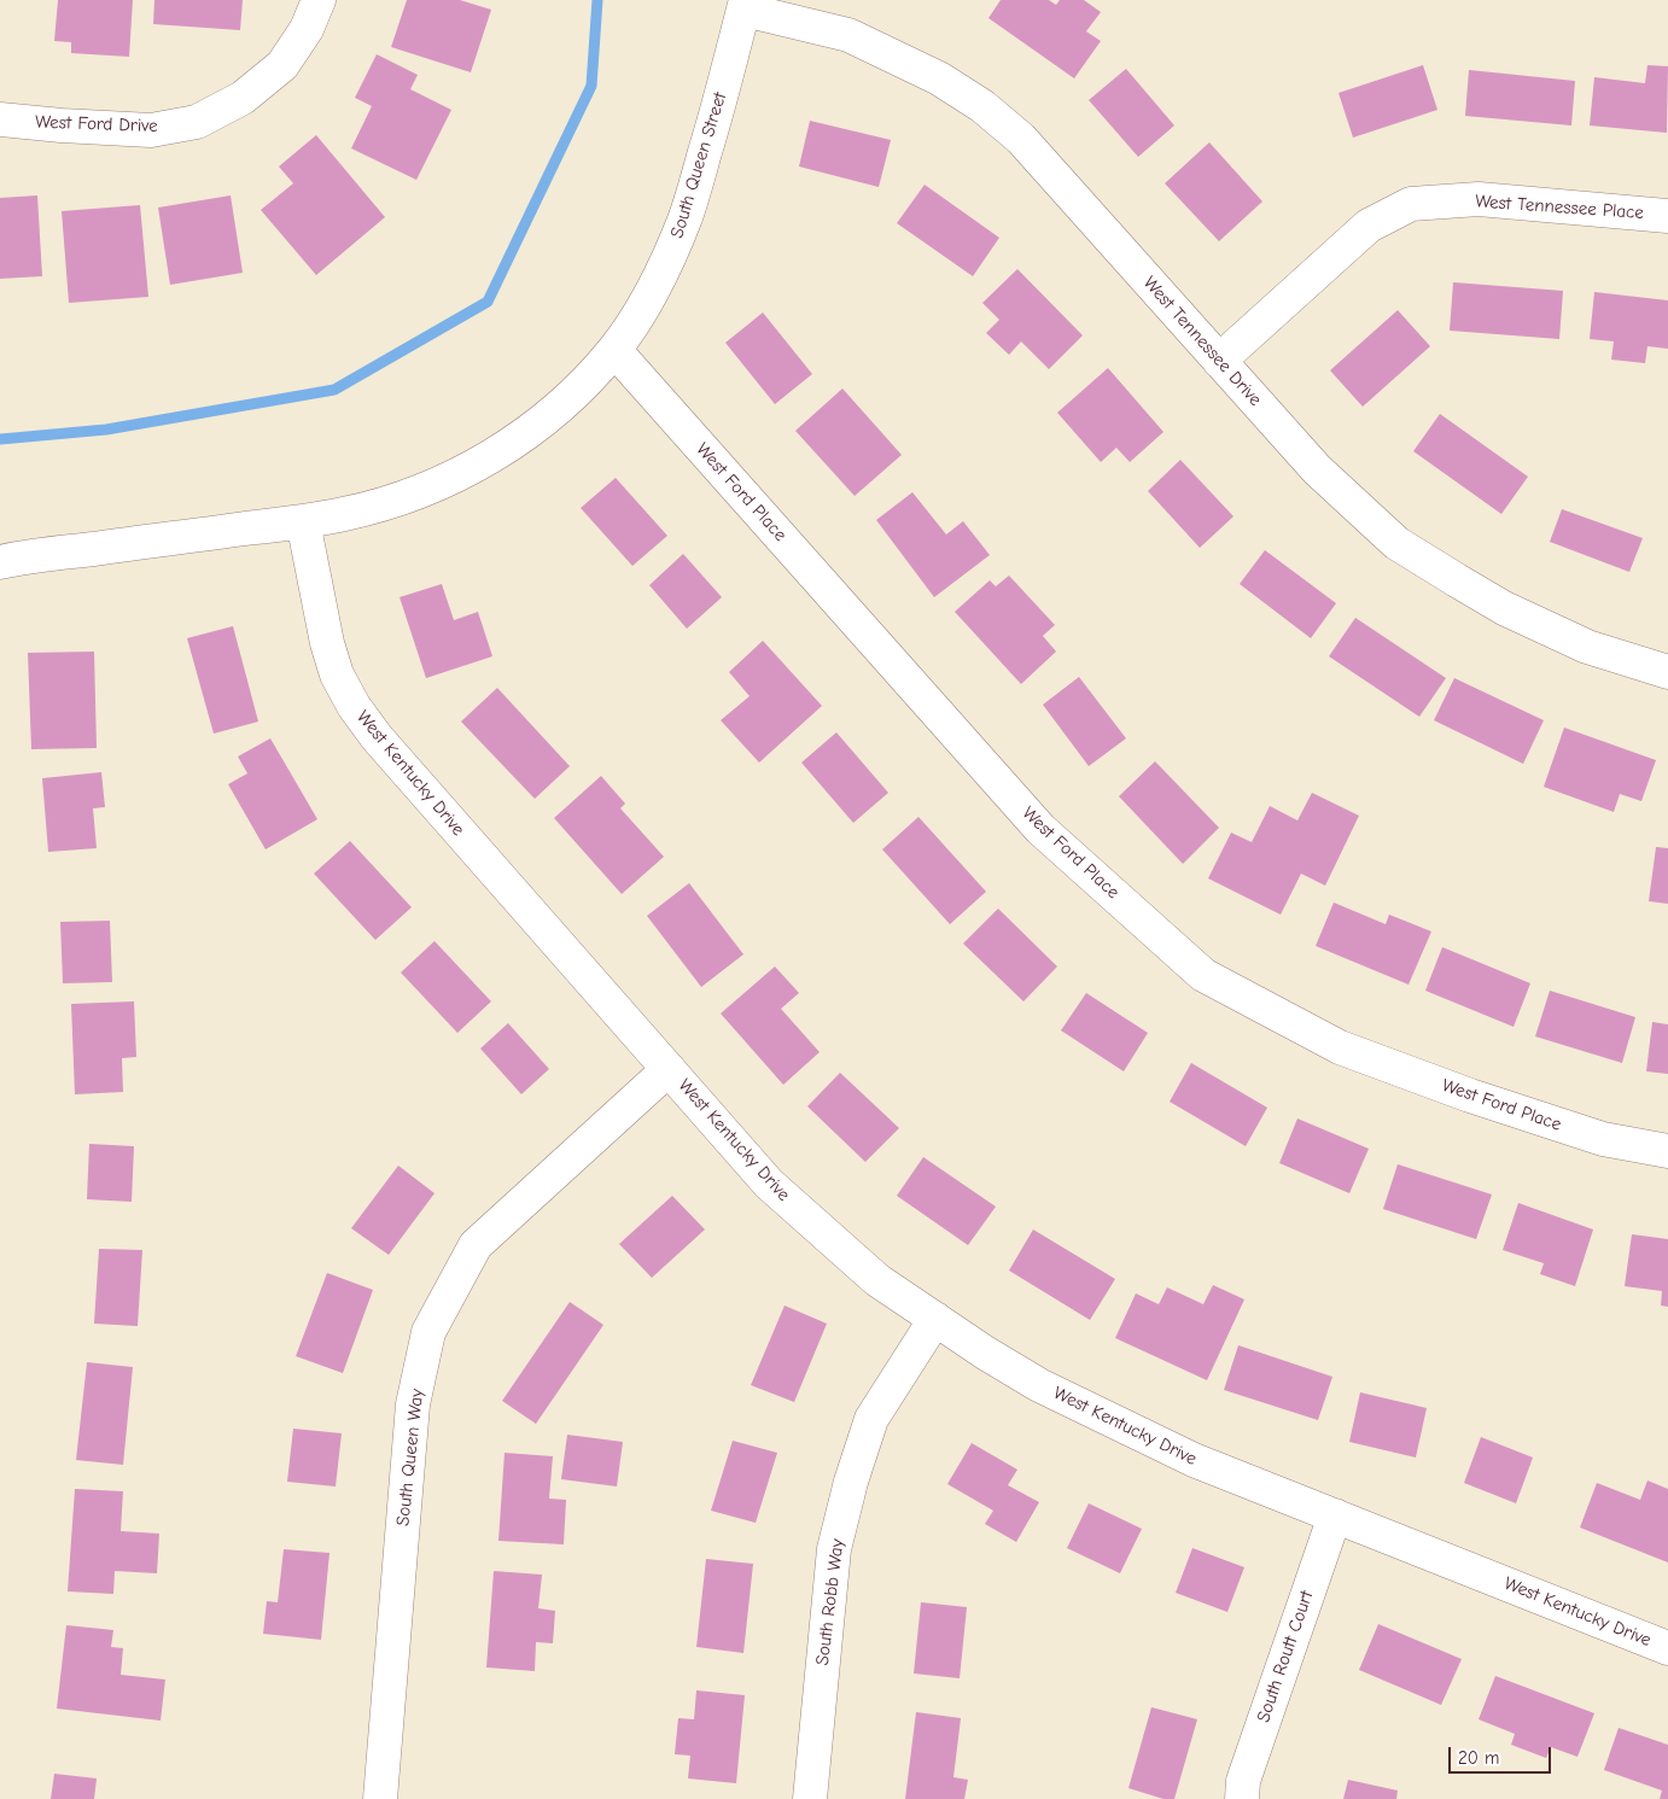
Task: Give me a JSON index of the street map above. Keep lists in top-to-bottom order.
{
  "streets": {
    "street": [
      "West Ford Drive",
      "South Queen Street",
      "West Tennessee Place",
      "West Tennessee Drive",
      "West Ford Place",
      "West Kentucky Drive",
      "South Queen Way",
      "South Robb Way",
      "South Routt Court"
    ]
  },
  "crossings": [
    ["South Queen Street", "West Tennessee Drive"],
    ["South Queen Street", "West Ford Place"],
    ["South Queen Street", "West Kentucky Drive"],
    ["West Tennessee Place", "West Tennessee Drive"],
    ["West Kentucky Drive", "South Queen Way"],
    ["West Kentucky Drive", "South Robb Way"],
    ["West Kentucky Drive", "South Routt Court"]
  ],
  "scale_bar": "20 m"
}
